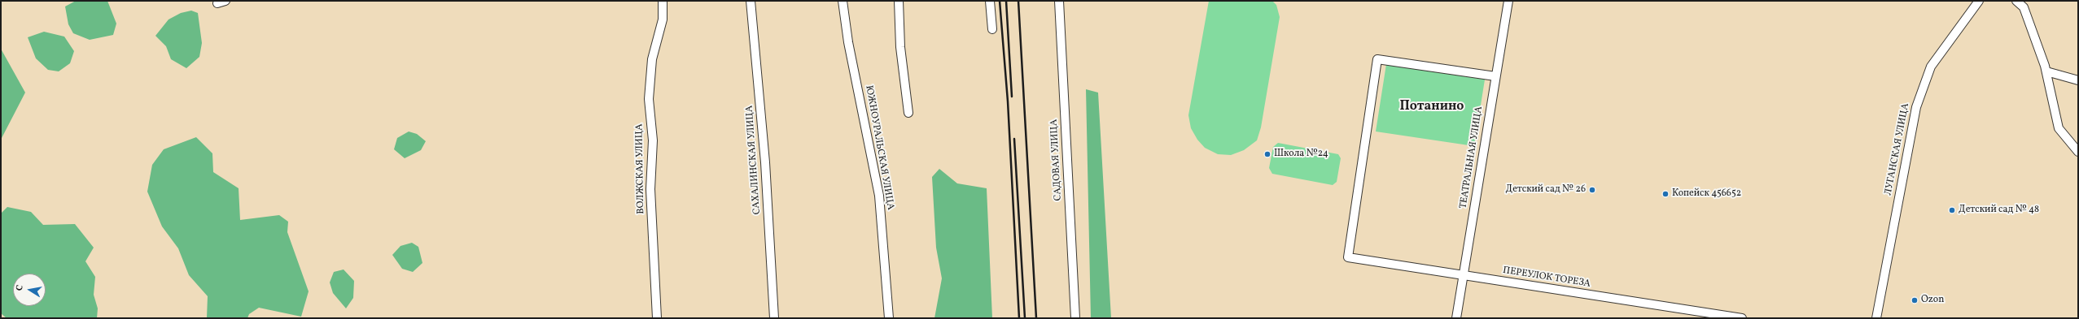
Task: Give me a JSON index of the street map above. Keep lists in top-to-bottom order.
{
  "streets": {
    "street": [
      "ЮЖНОУРАЛЬСКАЯ УЛИЦА",
      "ЛУГАНСКАЯ УЛИЦА",
      "ТЕАТРАЛЬНАЯ УЛИЦА",
      "САХАЛИНСКАЯ УЛИЦА",
      "САДОВАЯ УЛИЦА",
      "ВОЛЖСКАЯ УЛИЦА",
      "ПЕРЕУЛОК ТОРЕЗА"
    ]
  },
  "crossings": [
    ["ТЕАТРАЛЬНАЯ УЛИЦА", "ПЕРЕУЛОК ТОРЕЗА"]
  ],
  "districts": ["Потанино"],
  "places": [
    "Школа №24",
    "Детский сад № 26",
    "Копейск 456652",
    "Детский сад № 48",
    "Ozon"
  ],
  "north": "left"
}
